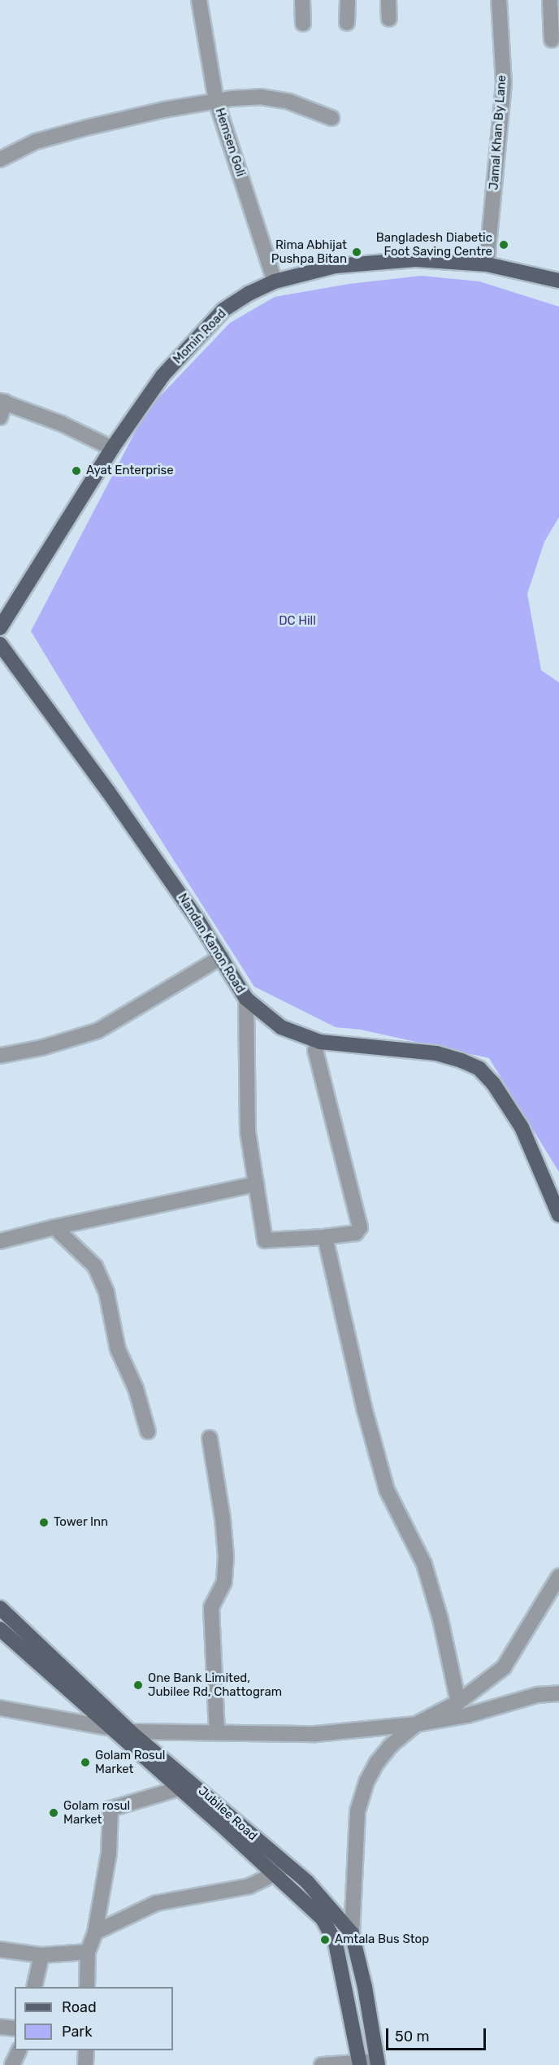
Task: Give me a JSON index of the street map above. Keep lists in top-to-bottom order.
{
  "streets": {
    "main road": ["Momin Road", "Nandan Kanon Road", "Jubilee Road"],
    "street": ["Jamal Khan By Lane", "Hemsen Goli"]
  },
  "crossings": [
    ["Jamal Khan By Lane", "Momin Road"],
    ["Hemsen Goli", "Momin Road"]
  ],
  "parks": ["DC Hill"],
  "places": [
    "Bangladesh Diabetic Foot Saving Centre",
    "Rima Abhijat Pushpa Bitan",
    "Ayat Enterprise",
    "Tower Inn",
    "One Bank Limited, Jubilee Rd, Chattogram",
    "Golam Rosul Market",
    "Golam rosul Market",
    "Amtala Bus Stop"
  ],
  "legend": ["Road", "Park"],
  "scale_bar": "50 m"
}
